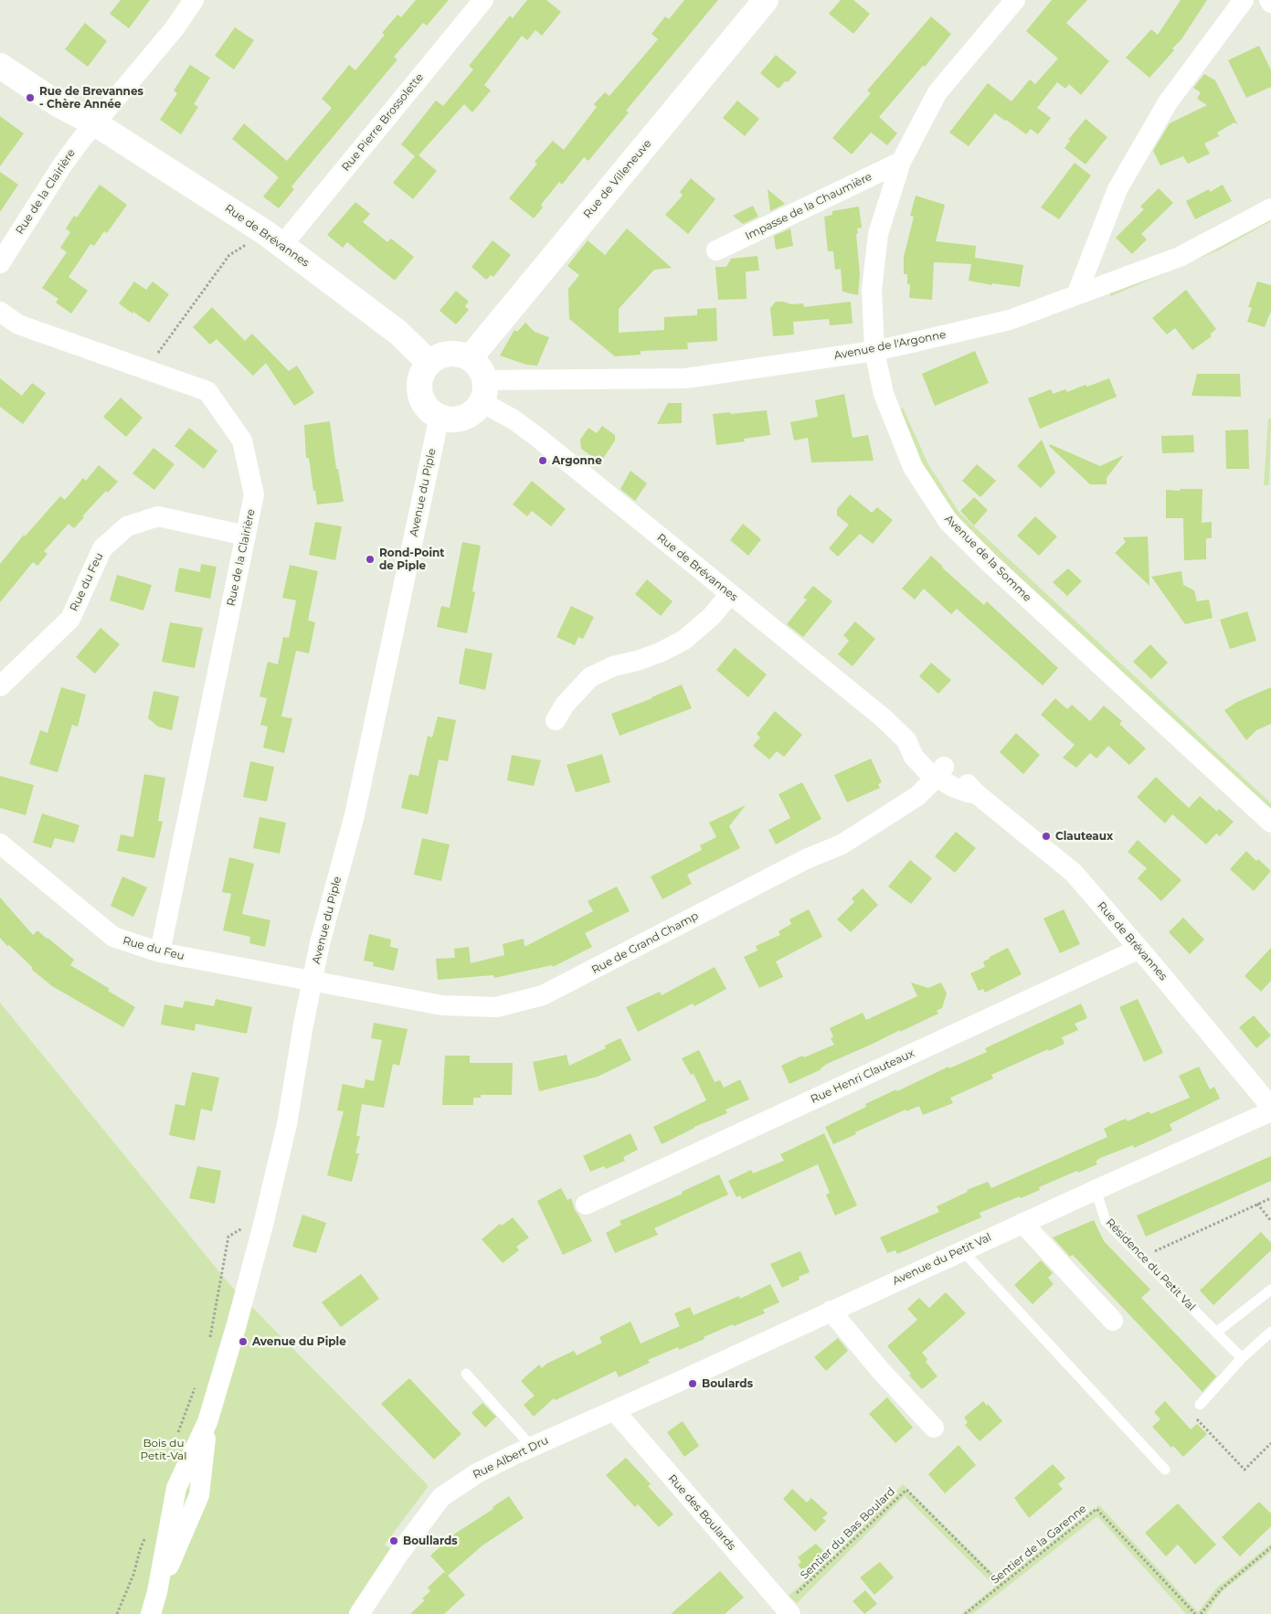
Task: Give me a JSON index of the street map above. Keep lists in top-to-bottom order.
{
  "streets": {
    "street": [
      "Rue Pierre Brossolette",
      "Rue de Villeneuve",
      "Rue de la Clairière",
      "Impasse de la Chaumière",
      "Rue de Brévannes",
      "Avenue de l'Argonne",
      "Avenue du Piple",
      "Avenue de la Somme",
      "Rue du Feu",
      "Rue de Grand Champ",
      "Rue Henri Clauteaux",
      "Avenue du Petit Val",
      "Rue Albert Dru",
      "Rue des Boulards"
    ],
    "lane": ["Résidence du Petit Val"],
    "path": ["Sentier du Bas Boulard", "Sentier de la Garenne"]
  },
  "crossings": [
    ["Rue Pierre Brossolette", "Rue de Brévannes"],
    ["Rue de Villeneuve", "Rue de Brévannes"],
    ["Rue de Villeneuve", "Avenue de l'Argonne"],
    ["Rue de Villeneuve", "Avenue du Piple"],
    ["Rue de la Clairière", "Rue de Brévannes"],
    ["Rue de la Clairière", "Rue du Feu"],
    ["Impasse de la Chaumière", "Avenue de la Somme"],
    ["Rue de Brévannes", "Avenue de l'Argonne"],
    ["Rue de Brévannes", "Avenue du Piple"],
    ["Rue de Brévannes", "Rue de Grand Champ"],
    ["Rue de Brévannes", "Rue Henri Clauteaux"],
    ["Avenue de l'Argonne", "Avenue du Piple"],
    ["Avenue de l'Argonne", "Avenue de la Somme"],
    ["Avenue du Piple", "Rue du Feu"],
    ["Avenue du Piple", "Rue de Grand Champ"],
    ["Rue du Feu", "Rue de Grand Champ"],
    ["Avenue du Petit Val", "Résidence du Petit Val"],
    ["Avenue du Petit Val", "Rue Albert Dru"],
    ["Avenue du Petit Val", "Rue des Boulards"],
    ["Rue Albert Dru", "Rue des Boulards"],
    ["Rue des Boulards", "Sentier du Bas Boulard"],
    ["Sentier du Bas Boulard", "Sentier de la Garenne"]
  ],
  "parks": ["Bois du Petit-Val"],
  "places": [
    "Rue de Brevannes - Chère Année",
    "Argonne",
    "Rond-Point de Piple",
    "Clauteaux",
    "Avenue du Piple",
    "Boulards",
    "Boullards"
  ]
}
